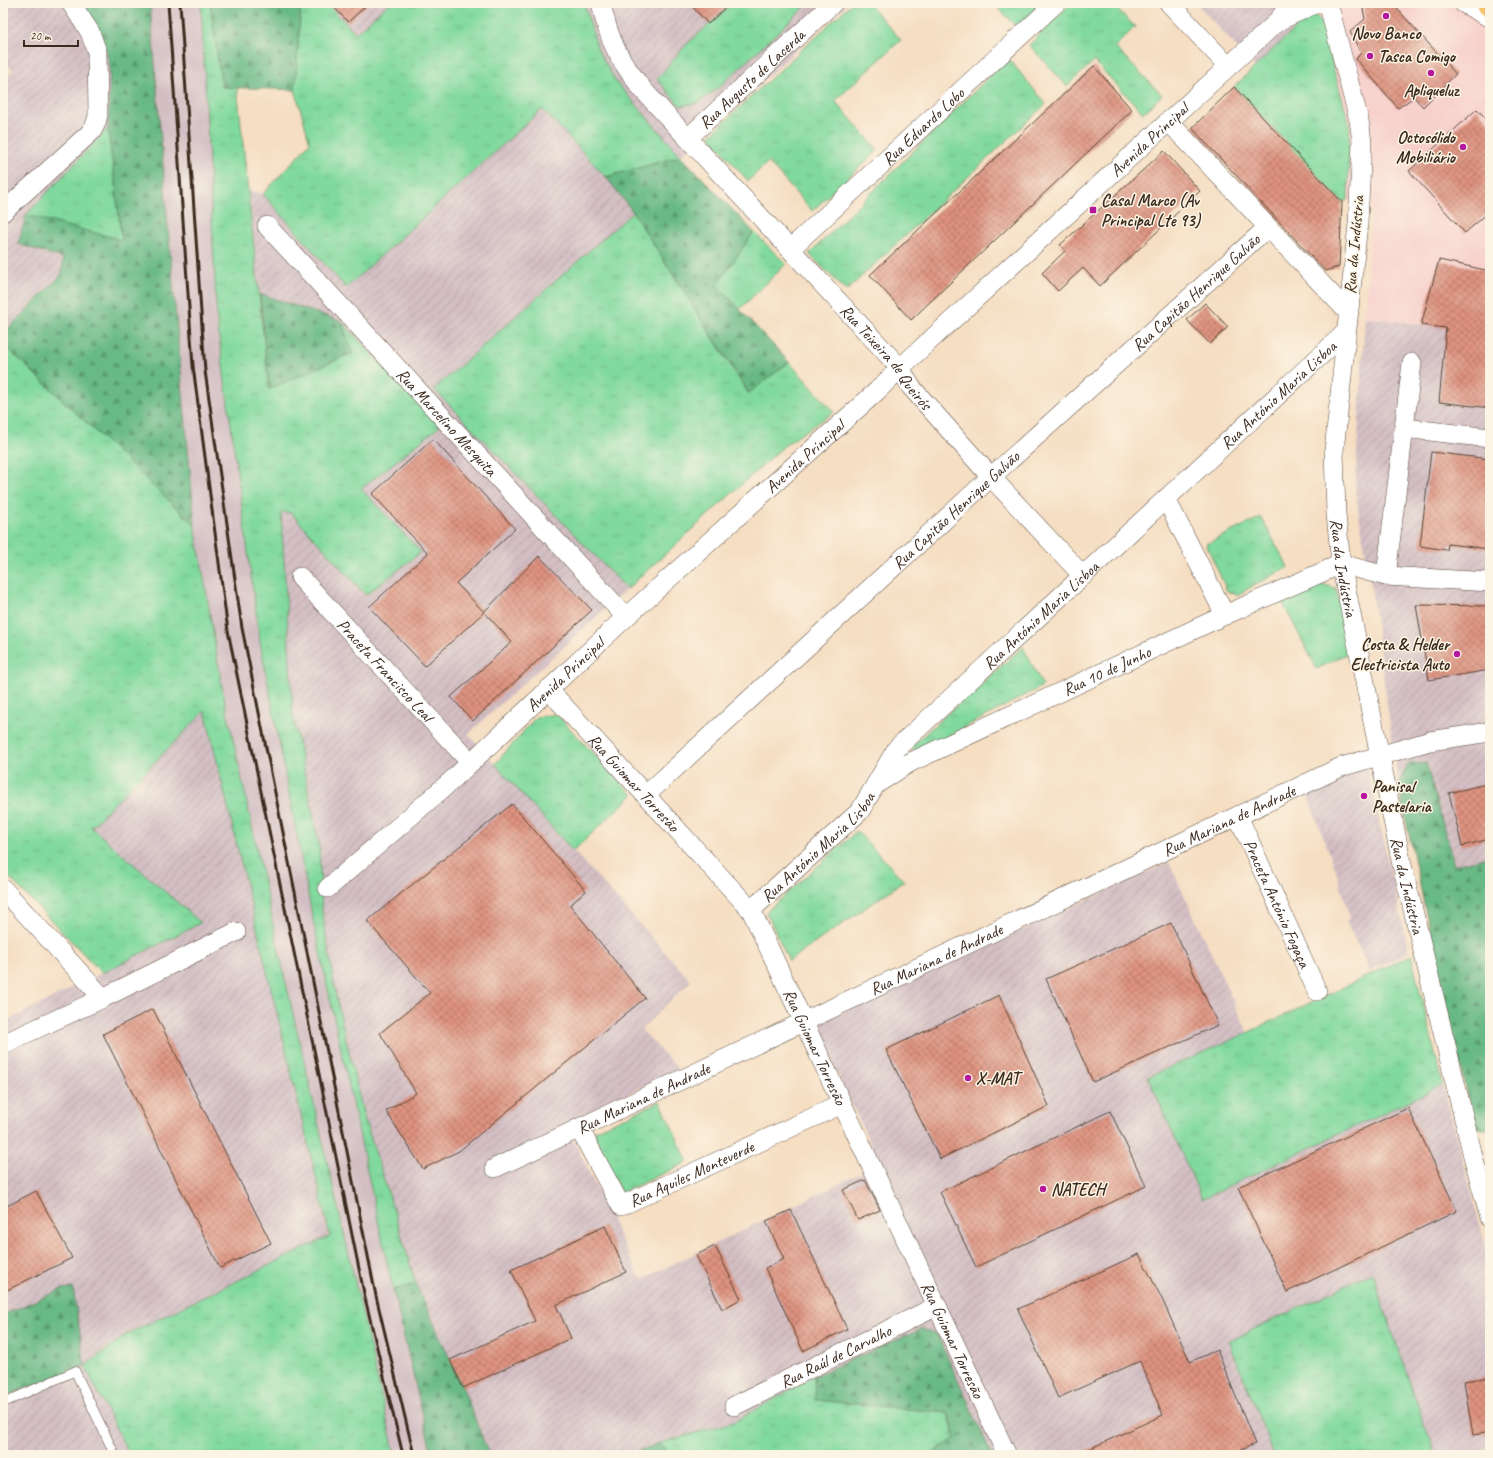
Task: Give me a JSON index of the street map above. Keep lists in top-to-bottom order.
{
  "streets": {
    "street": [
      "Rua Augusto de Lacerda",
      "Rua Eduardo Lobo",
      "Avenida Principal",
      "Rua da Indústria",
      "Rua Capitão Henrique Galvão",
      "Rua Teixeira de Queirós",
      "Rua António Maria Lisboa",
      "Rua Marcelino Mesquita",
      "Praceta Francisco Leal",
      "Rua 10 de Junho",
      "Rua Guiomar Torresão",
      "Rua Mariana de Andrade",
      "Praceta António Fogaça",
      "Rua Aquiles Monteverde",
      "Rua Raúl de Carvalho"
    ]
  },
  "crossings": [
    ["Rua Augusto de Lacerda", "Rua Teixeira de Queirós"],
    ["Rua Eduardo Lobo", "Rua Teixeira de Queirós"],
    ["Avenida Principal", "Rua Teixeira de Queirós"],
    ["Avenida Principal", "Rua Marcelino Mesquita"],
    ["Avenida Principal", "Praceta Francisco Leal"],
    ["Avenida Principal", "Rua Guiomar Torresão"],
    ["Rua da Indústria", "Rua António Maria Lisboa"],
    ["Rua da Indústria", "Rua 10 de Junho"],
    ["Rua da Indústria", "Rua Mariana de Andrade"],
    ["Rua Capitão Henrique Galvão", "Rua Teixeira de Queirós"],
    ["Rua Capitão Henrique Galvão", "Rua Guiomar Torresão"],
    ["Rua Teixeira de Queirós", "Rua António Maria Lisboa"],
    ["Rua António Maria Lisboa", "Rua 10 de Junho"],
    ["Rua António Maria Lisboa", "Rua Guiomar Torresão"],
    ["Rua Guiomar Torresão", "Rua Mariana de Andrade"],
    ["Rua Guiomar Torresão", "Rua Aquiles Monteverde"],
    ["Rua Guiomar Torresão", "Rua Raúl de Carvalho"],
    ["Rua Mariana de Andrade", "Praceta António Fogaça"],
    ["Rua Mariana de Andrade", "Rua Aquiles Monteverde"]
  ],
  "places": {
    "other": [
      "Novo Banco",
      "Tasca Comigo",
      "Apliqueluz",
      "Octosólido Mobiliário",
      "Costa & Helder Electricista Auto",
      "Panisal Pastelaria",
      "X-MAT",
      "NATECH"
    ],
    "transit": ["Casal Marco (Av Principal Lte 93)"]
  },
  "scale_bar": "20 m"
}
